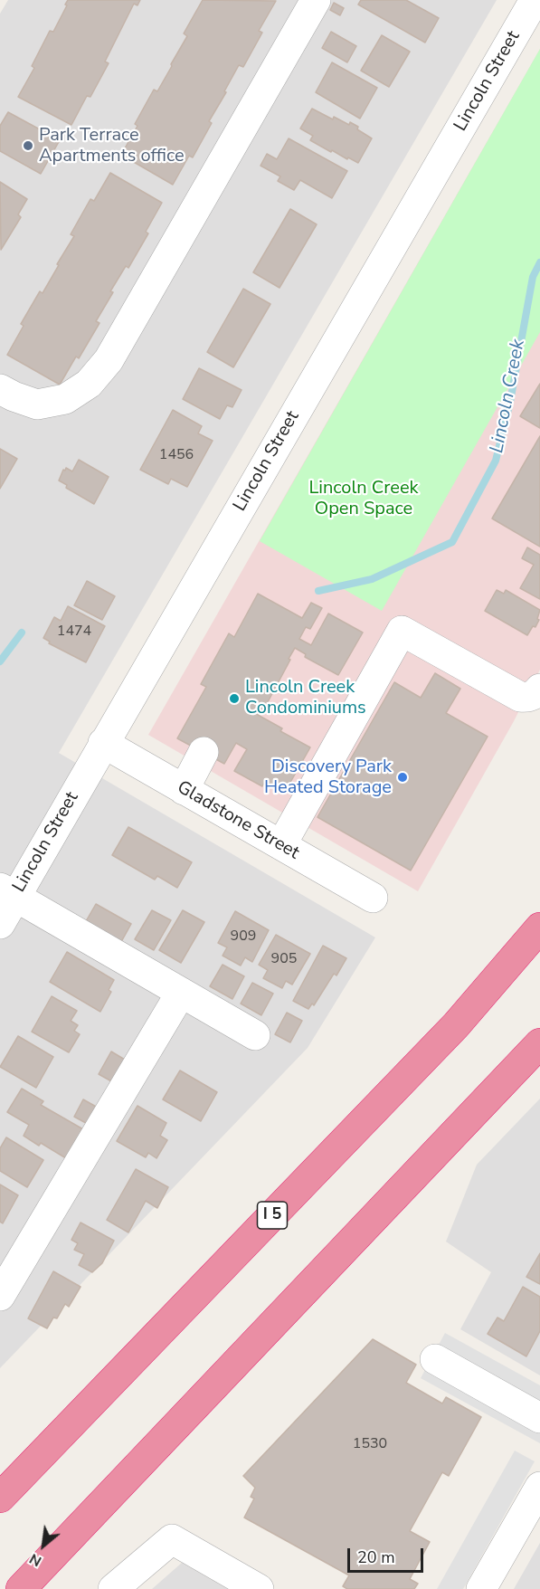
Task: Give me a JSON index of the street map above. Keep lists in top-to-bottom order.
{
  "streets": {
    "highway": ["I 5"],
    "street": ["Lincoln Street", "Gladstone Street"]
  },
  "crossings": [
    ["Lincoln Street", "Gladstone Street"]
  ],
  "water": ["Lincoln Creek"],
  "parks": ["Lincoln Creek Open Space"],
  "places": ["Park Terrace Apartments office", "Lincoln Creek Condominiums", "Discovery Park Heated Storage"],
  "house_numbers": [
    "1456",
    "1474",
    "909",
    "905",
    "1530"
  ],
  "scale_bar": "20 m",
  "north": "bottom left"
}
